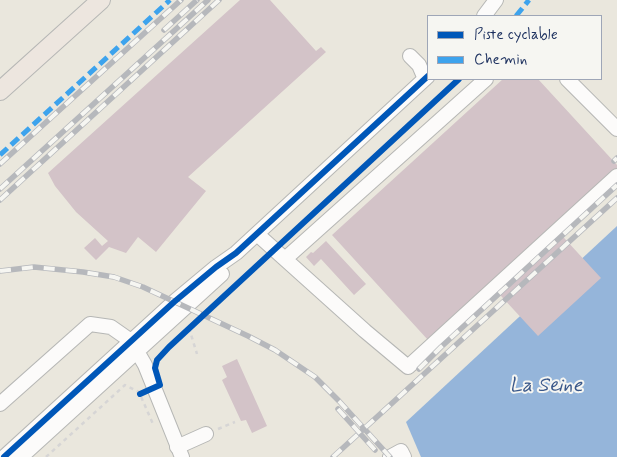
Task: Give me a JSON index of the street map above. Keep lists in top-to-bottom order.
{
  "water": ["La Seine"],
  "legend": ["Piste cyclable", "Chemin"]
}
